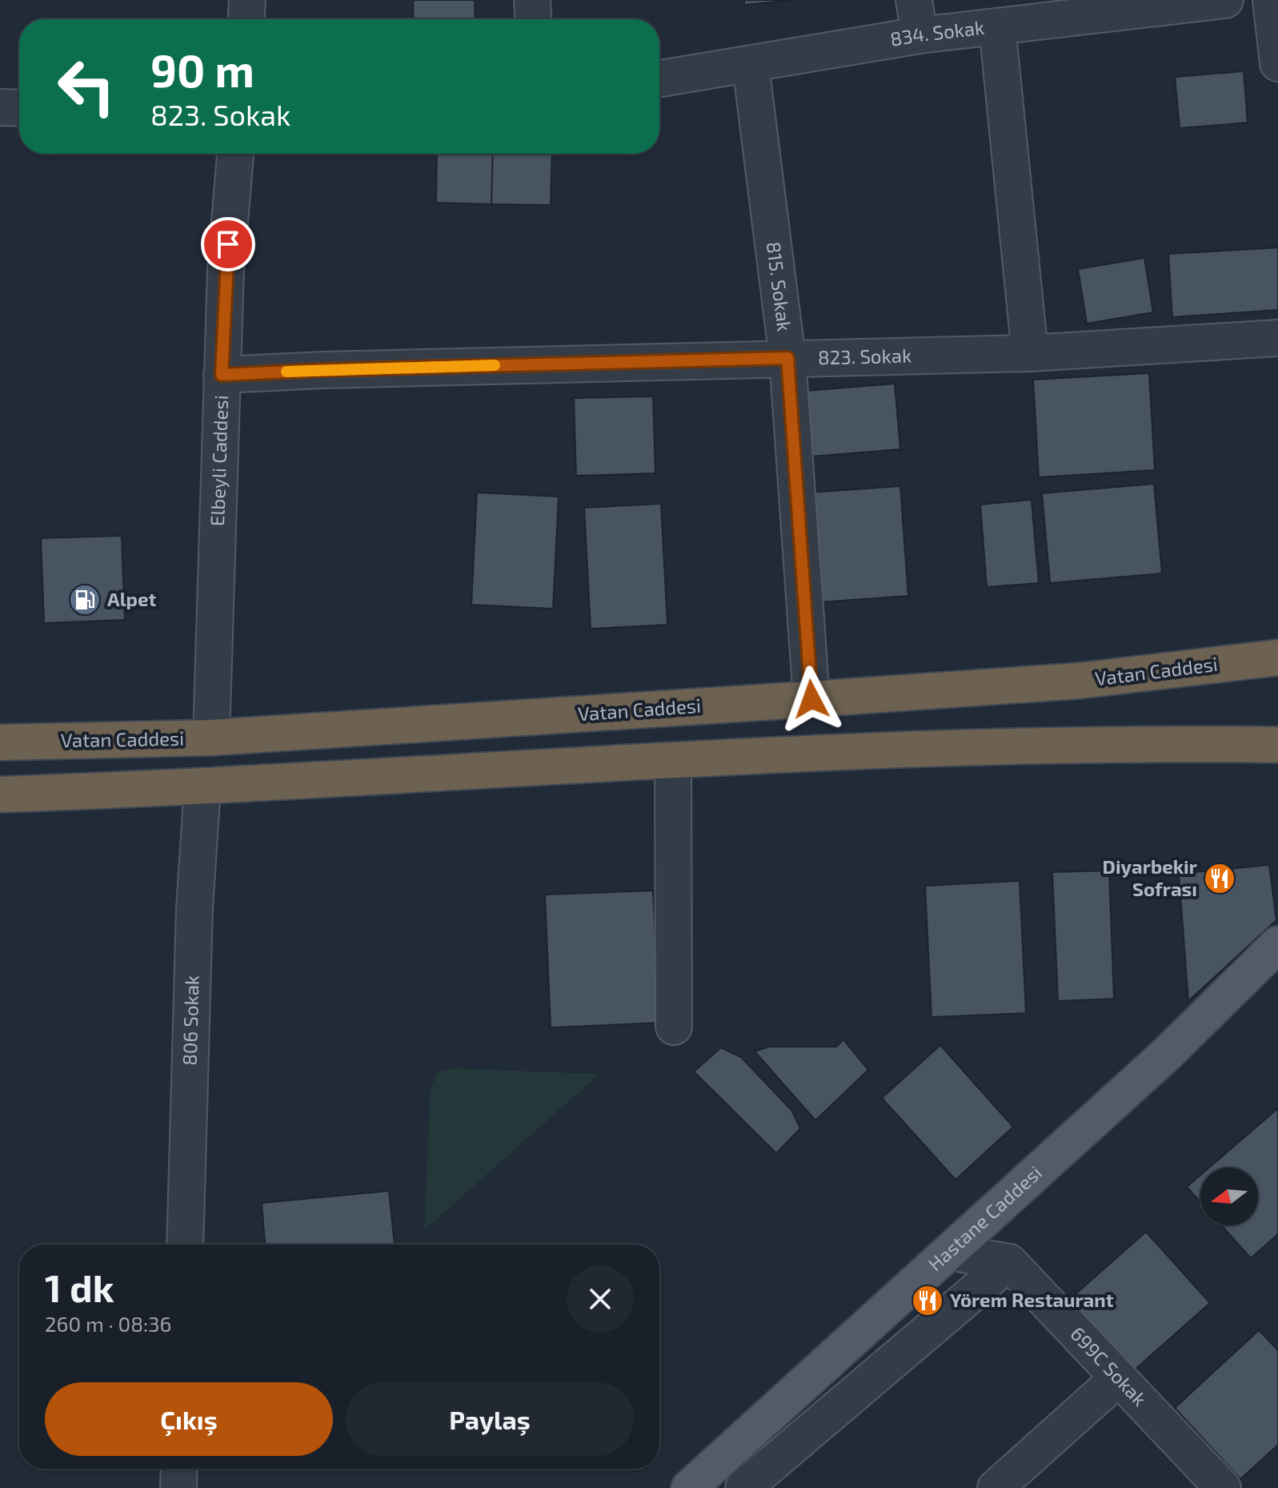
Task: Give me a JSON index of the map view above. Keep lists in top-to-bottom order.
{
  "streets": {
    "highway": ["Vatan Caddesi"],
    "main road": ["Hastane Caddesi"],
    "street": [
      "834. Sokak",
      "815. Sokak",
      "823. Sokak",
      "Elbeyli Caddesi",
      "806 Sokak",
      "699C Sokak"
    ]
  },
  "crossings": [
    ["834. Sokak", "815. Sokak"],
    ["815. Sokak", "823. Sokak"],
    ["815. Sokak", "Vatan Caddesi"],
    ["823. Sokak", "Elbeyli Caddesi"],
    ["Elbeyli Caddesi", "Vatan Caddesi"]
  ],
  "places": {
    "fuel station": ["Alpet"],
    "restaurant": ["Diyarbekir Sofrası", "Yörem Restaurant"]
  },
  "north": "left",
  "page": {
    "turn": ["90 m", "823. Sokak"],
    "heading": ["1 dk", "260 m · 08:36"],
    "buttons": ["Çıkış", "Paylaş"]
  }
}
